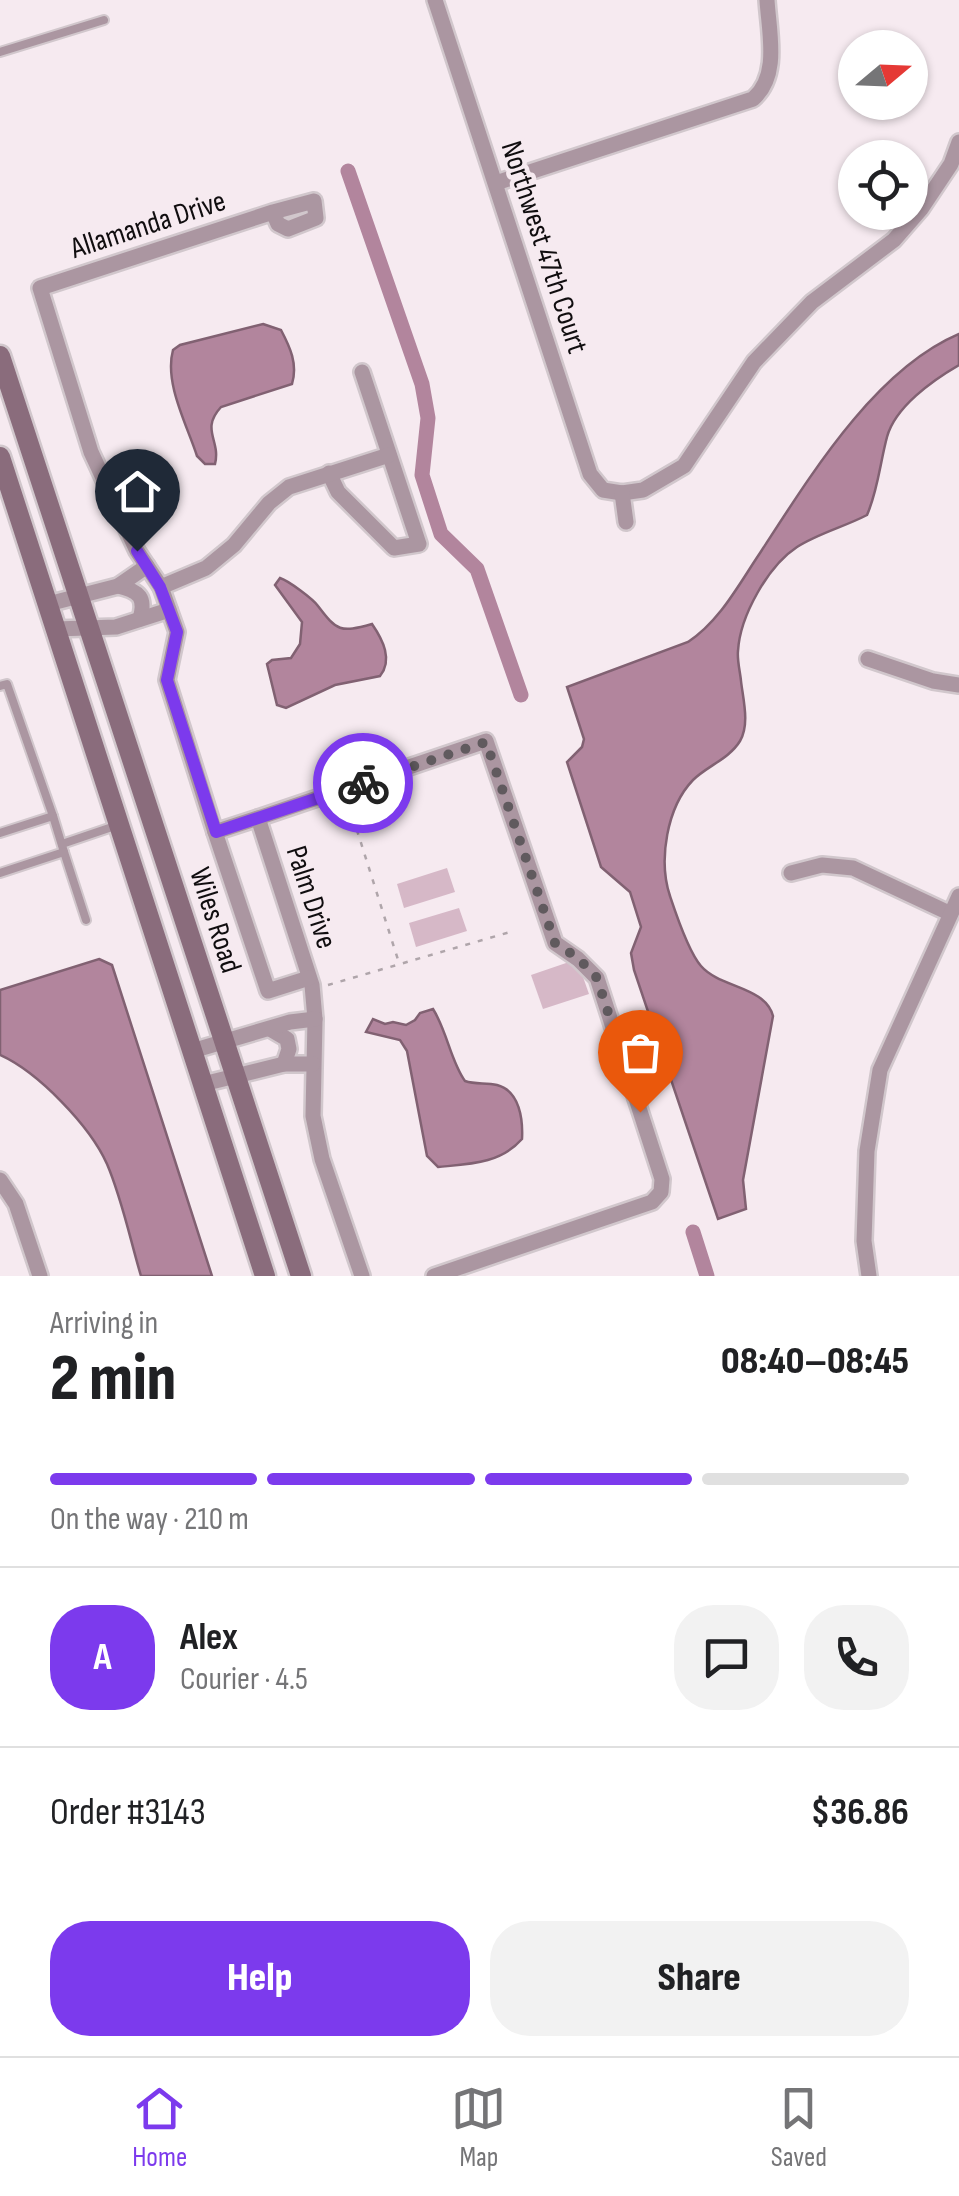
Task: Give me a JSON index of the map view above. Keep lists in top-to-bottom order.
{
  "streets": {
    "main road": ["Wiles Road"],
    "street": ["Allamanda Drive", "Northwest 47th Court", "Palm Drive"]
  },
  "north": "right",
  "page": {
    "heading": ["2 min", "Arriving in", "08:40–08:45"],
    "panel": [
      "Alex",
      "Courier · 4.5",
      "Order #3143",
      "$36.86"
    ],
    "bar": "On the way · 210 m",
    "round": "A",
    "buttons": ["Help", "Share"],
    "tabs": ["Home", "Map", "Saved"]
  }
}
